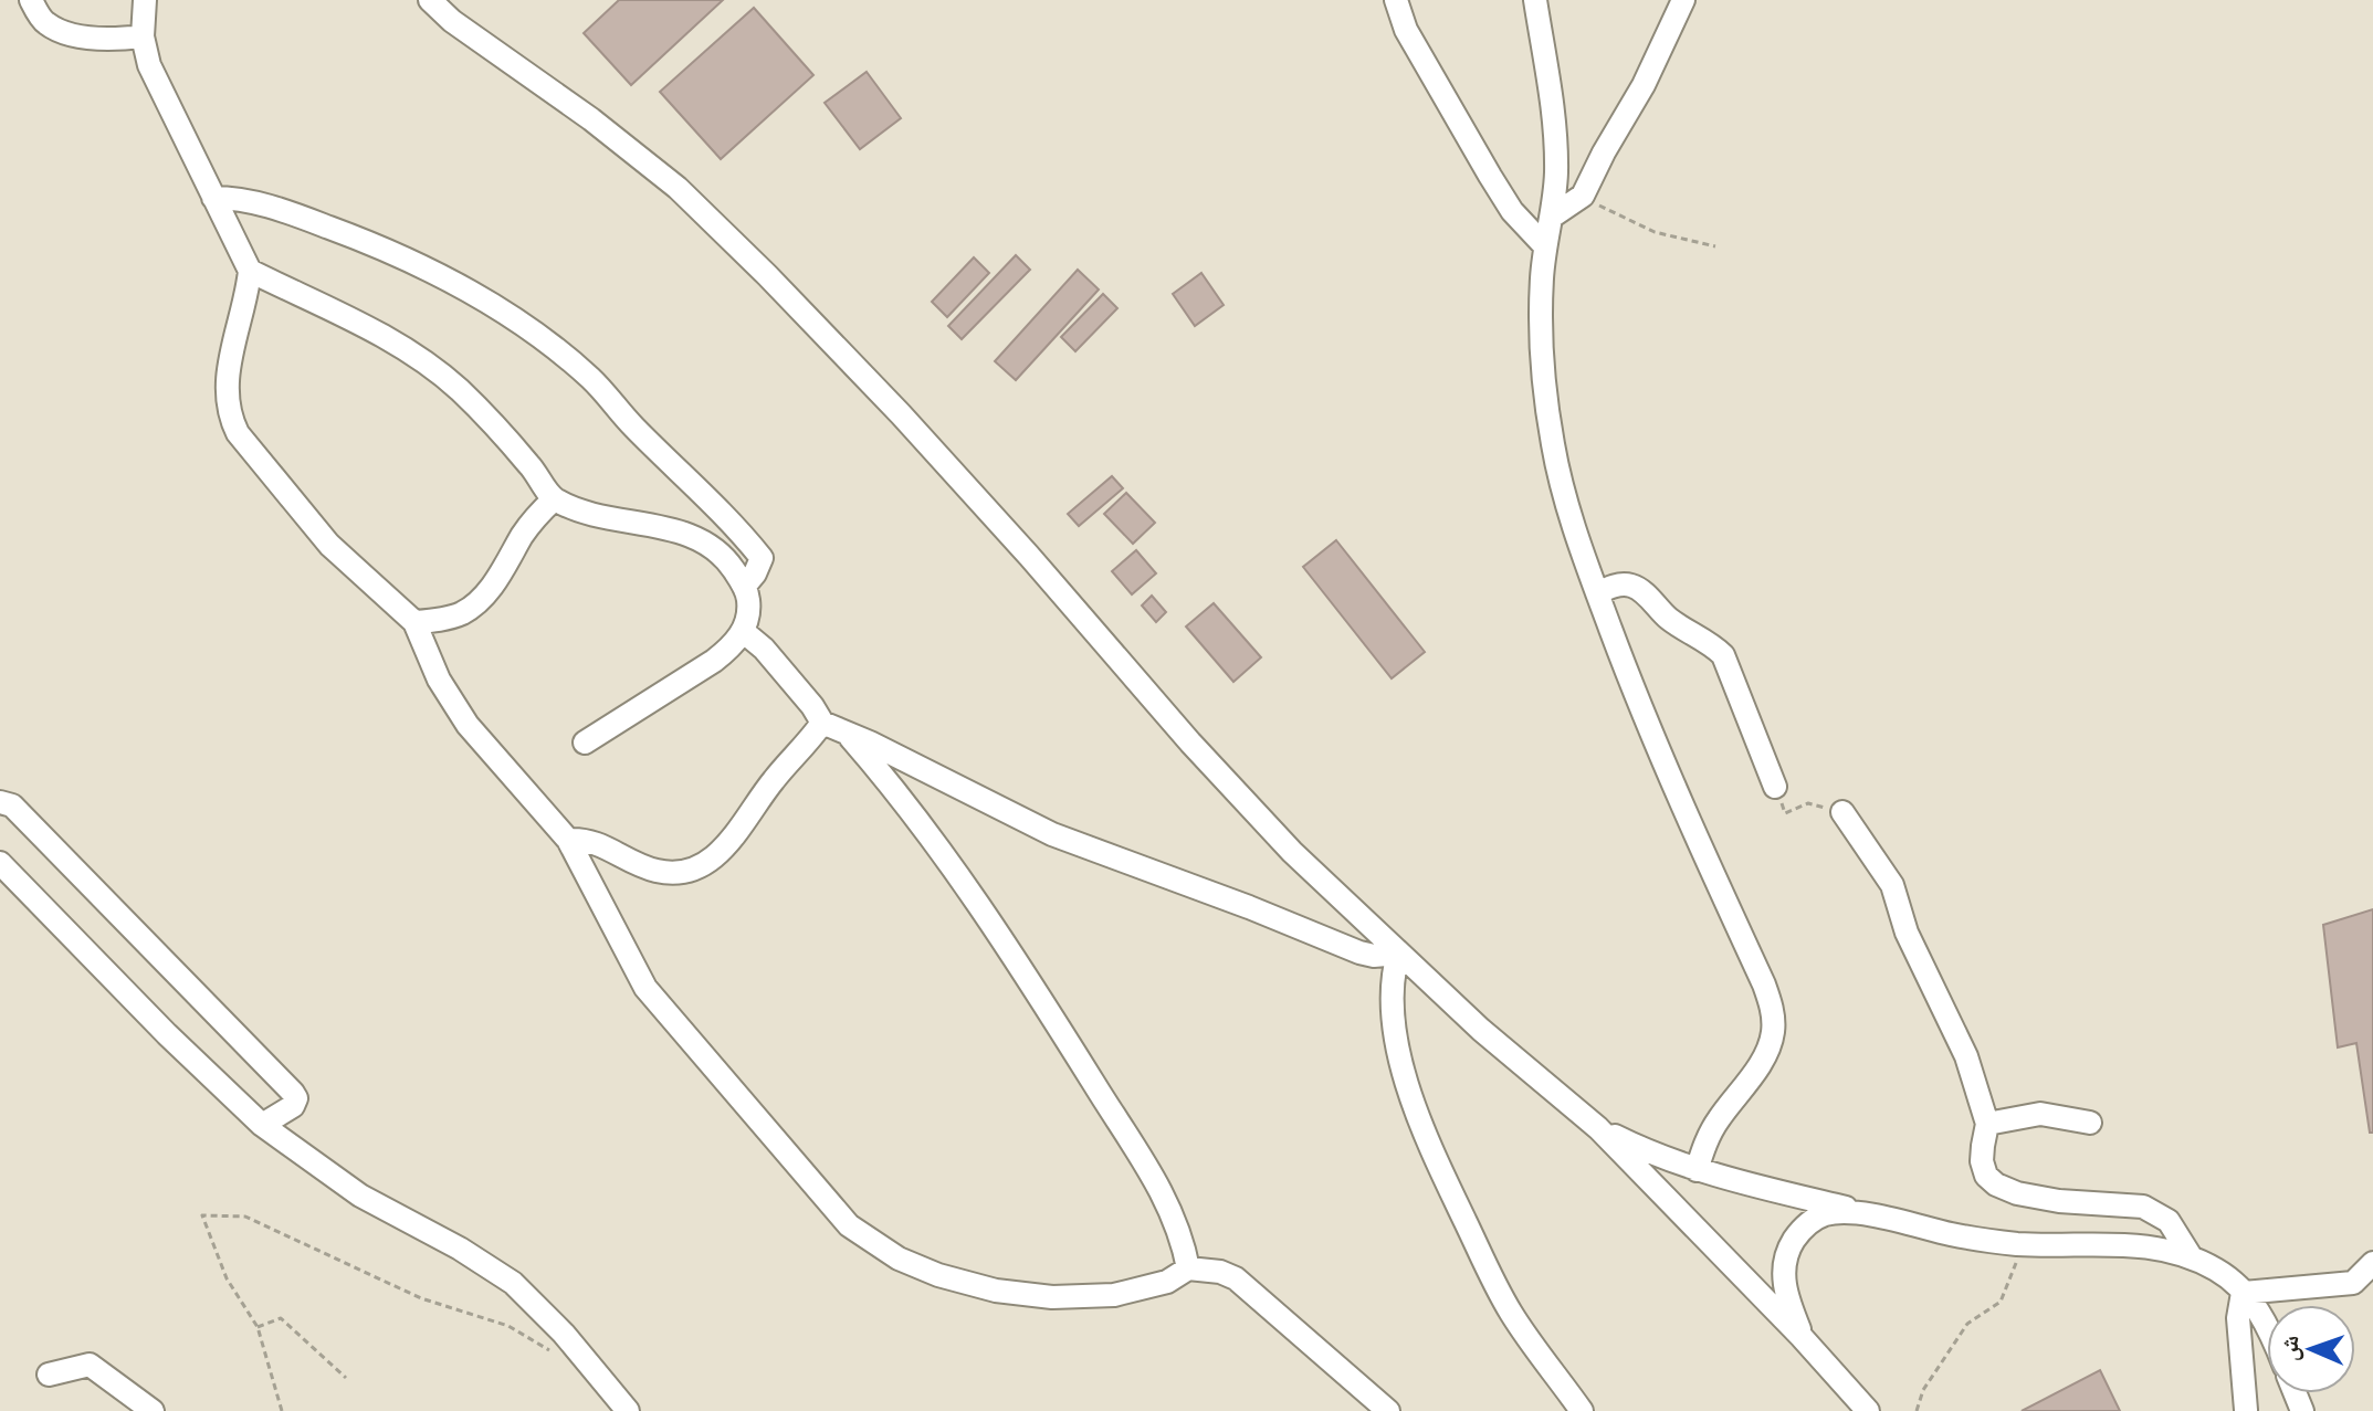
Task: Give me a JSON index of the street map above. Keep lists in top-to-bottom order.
{
  "north": "left"
}
